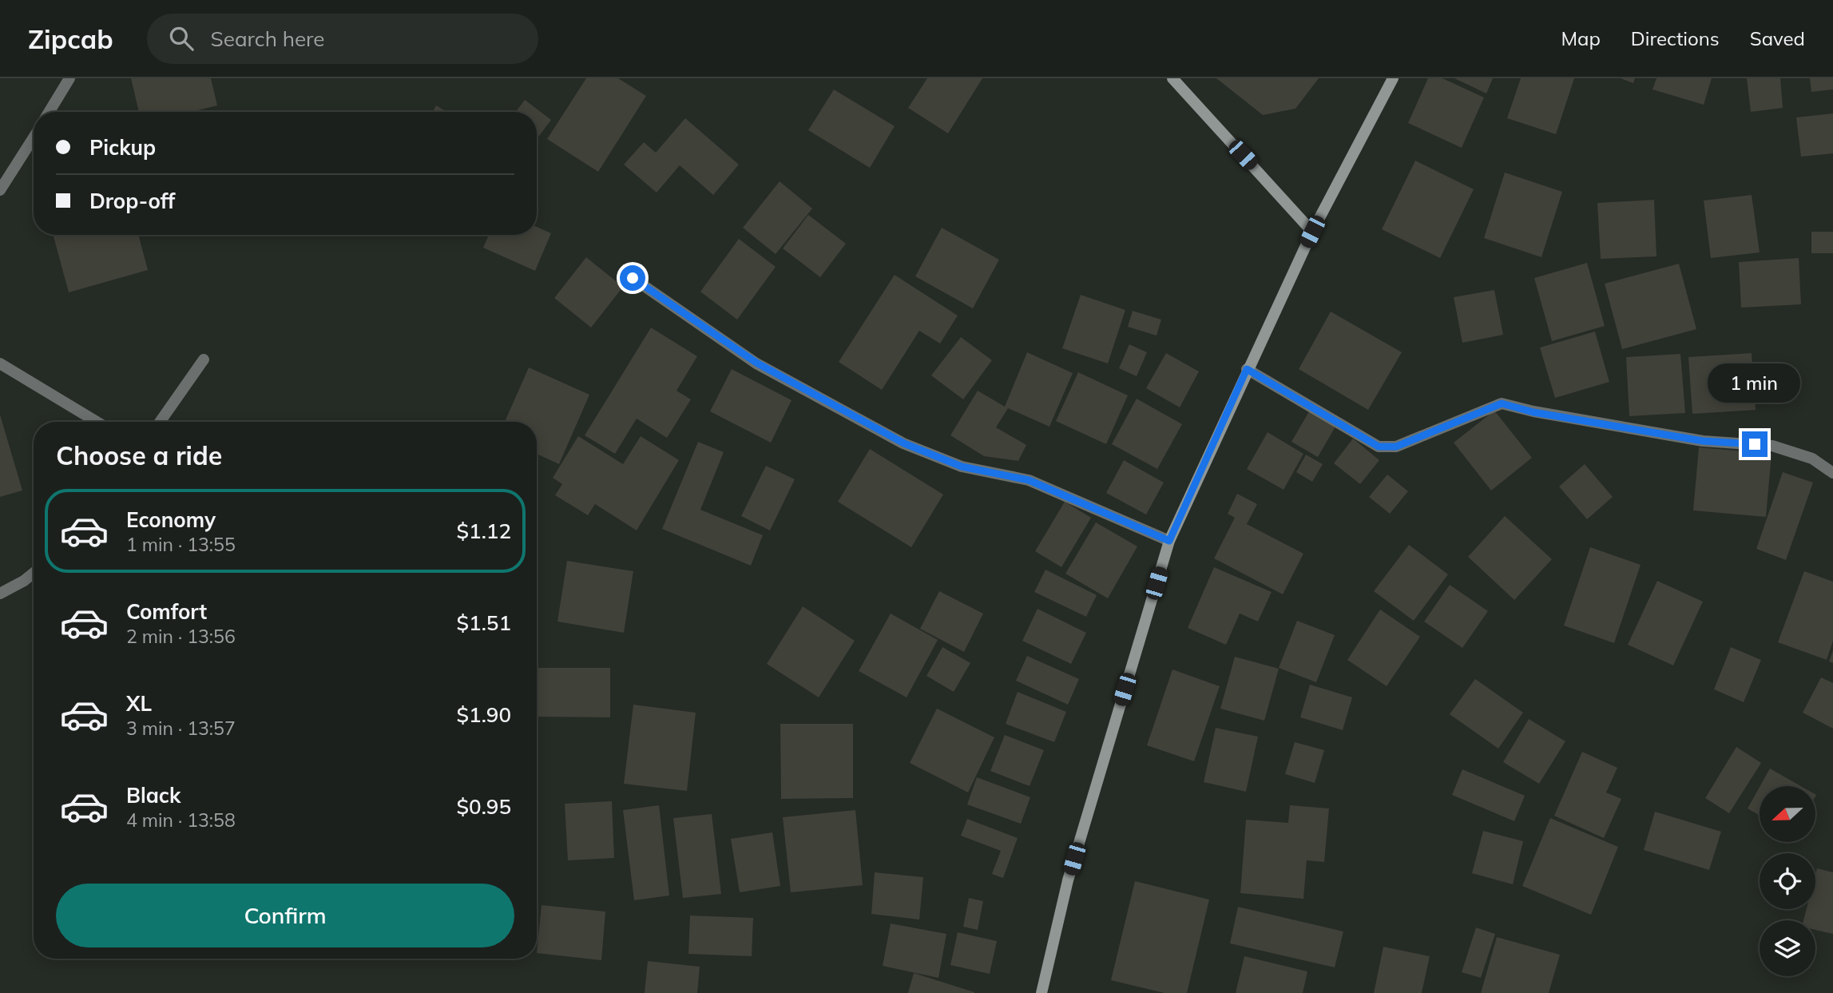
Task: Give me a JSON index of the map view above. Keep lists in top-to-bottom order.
{
  "north": "left",
  "page": {
    "header": "Zipcab",
    "search": "Search here",
    "nav": ["Map", "Directions", "Saved"],
    "banner": ["Pickup", "Drop-off"],
    "bubble": "1 min",
    "heading": "Choose a ride",
    "list": [
      {
        "name": "Economy",
        "note": "1 min · 13:55",
        "value": "$1.12"
      },
      {
        "name": "Comfort",
        "note": "2 min · 13:56",
        "value": "$1.51"
      },
      {
        "name": "XL",
        "note": "3 min · 13:57",
        "value": "$1.90"
      },
      {
        "name": "Black",
        "note": "4 min · 13:58",
        "value": "$0.95"
      }
    ],
    "buttons": "Confirm"
  }
}
